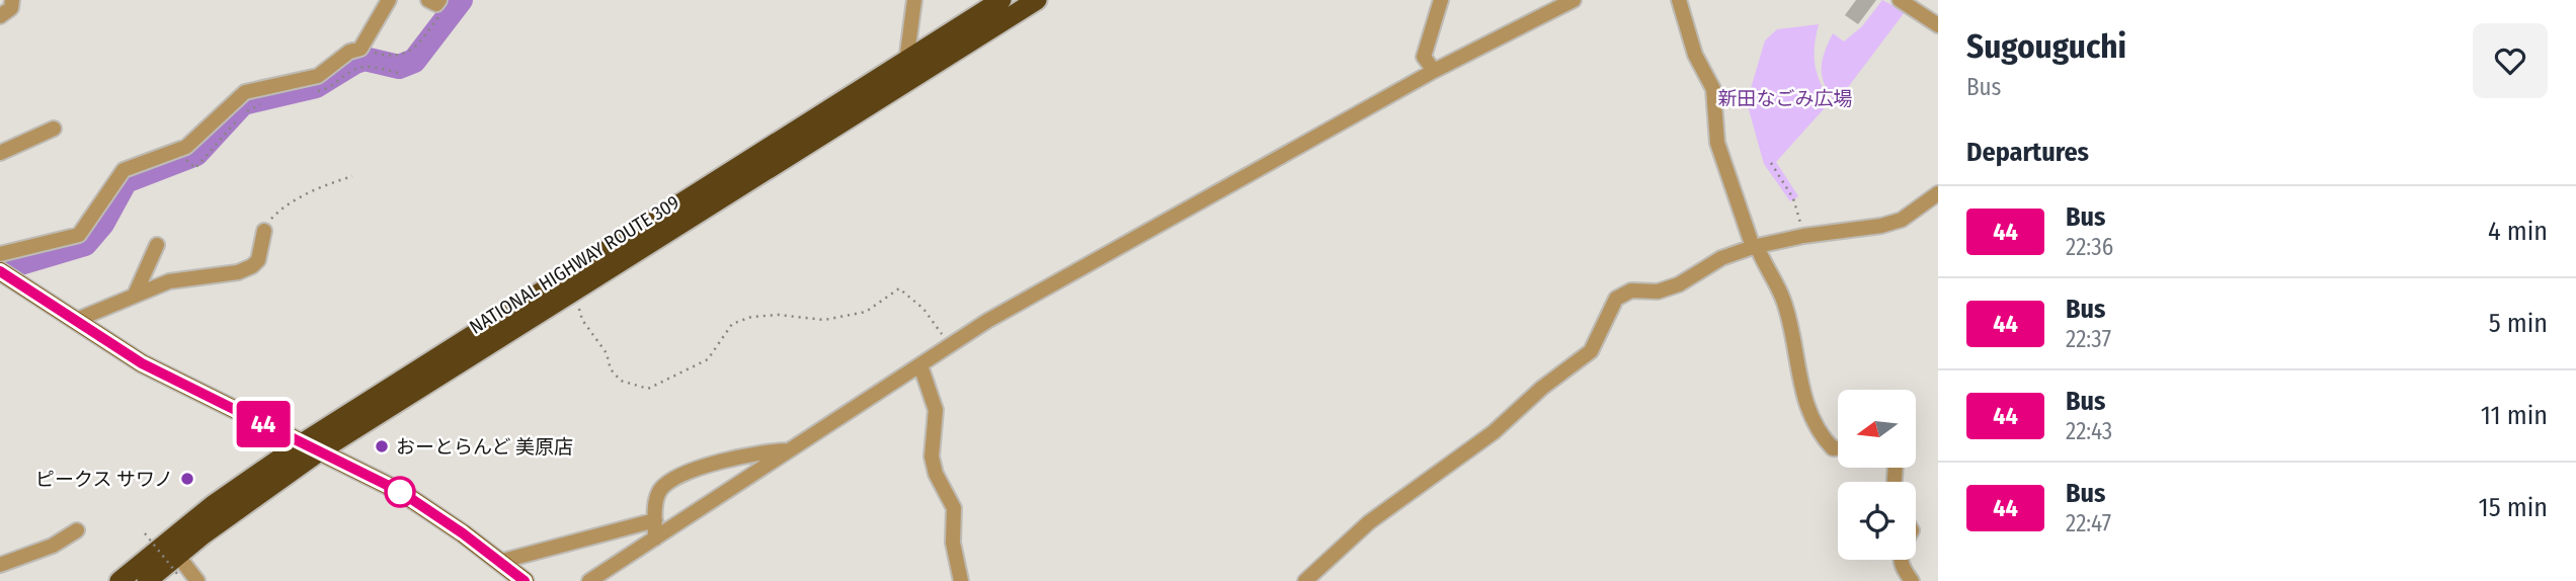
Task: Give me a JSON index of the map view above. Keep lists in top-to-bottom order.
{
  "streets": {
    "highway": ["NATIONAL HIGHWAY ROUTE 309"]
  },
  "parks": ["新田なごみ広場"],
  "places": ["おーとらんど 美原店", "ピークス サワノ"],
  "lines": ["bus line 44"],
  "north": "left",
  "page": {
    "on_map": "44",
    "heading": [
      ["Sugouguchi", "Bus"],
      "Departures"
    ],
    "list": [
      {
        "mark": "44",
        "name": "Bus",
        "note": "22:36",
        "value": "4 min"
      },
      {
        "mark": "44",
        "name": "Bus",
        "note": "22:37",
        "value": "5 min"
      },
      {
        "mark": "44",
        "name": "Bus",
        "note": "22:43",
        "value": "11 min"
      },
      {
        "mark": "44",
        "name": "Bus",
        "note": "22:47",
        "value": "15 min"
      }
    ]
  }
}
